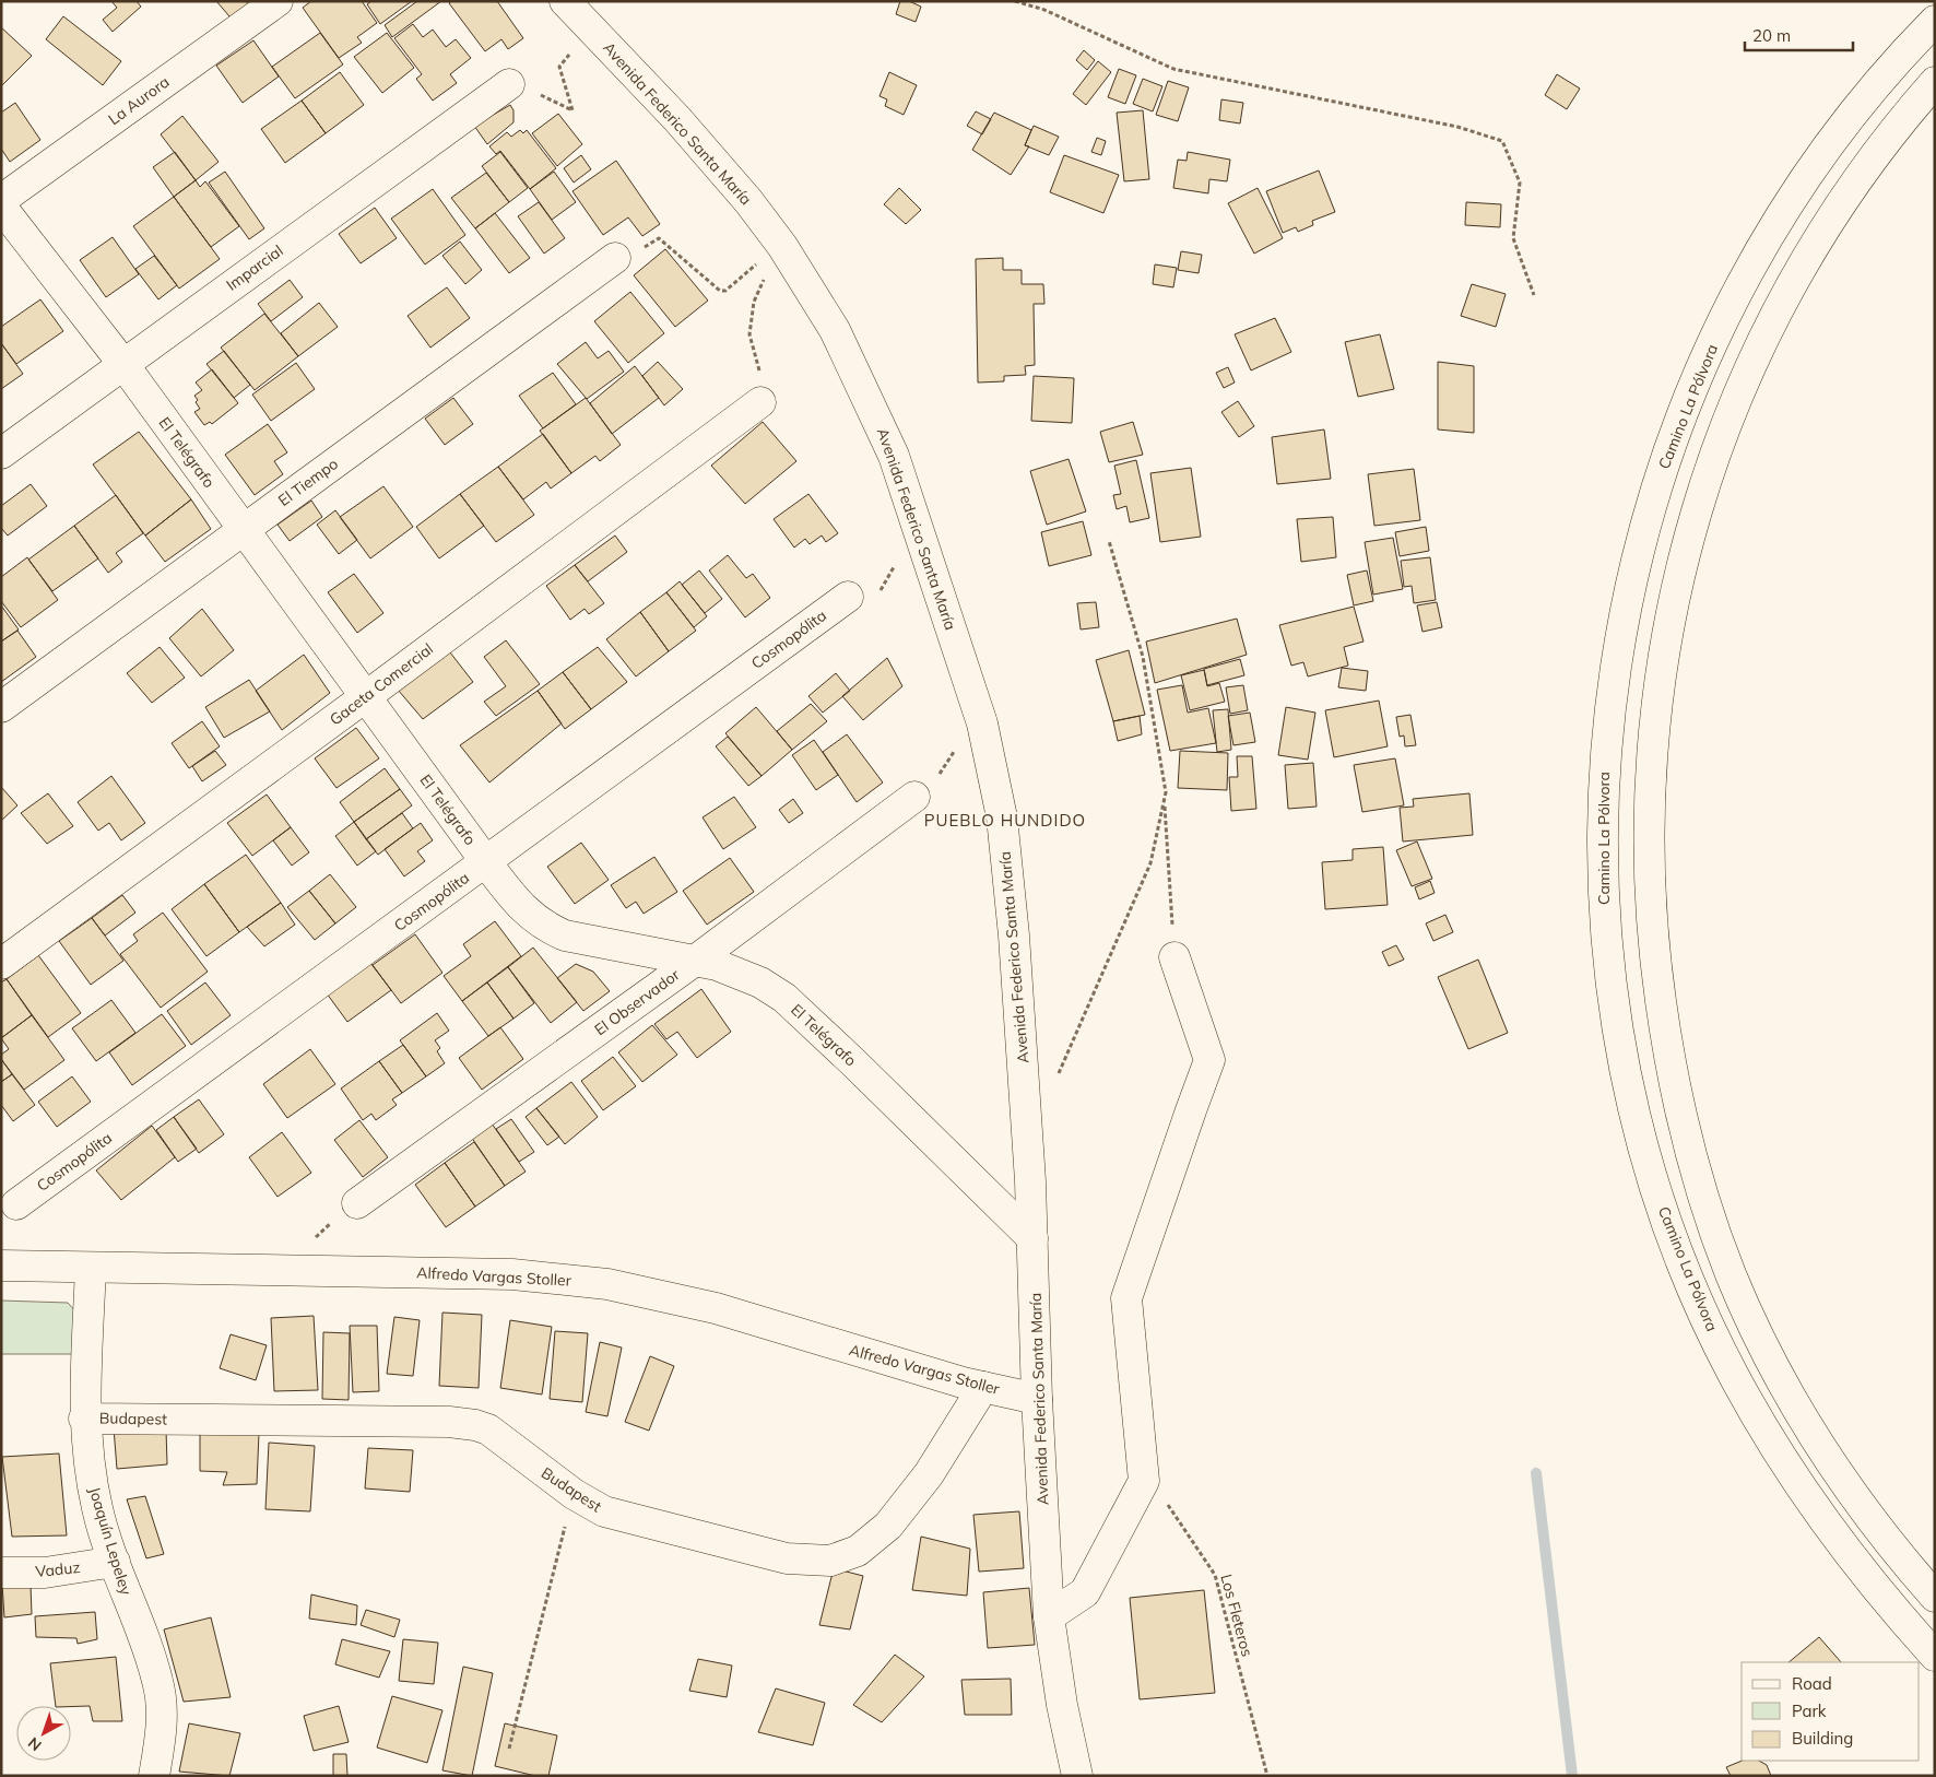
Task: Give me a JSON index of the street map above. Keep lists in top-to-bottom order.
{
  "streets": {
    "main road": [
      "La Aurora",
      "Avenida Federico Santa María",
      "Imparcial",
      "Camino La Pólvora",
      "El Telégrafo",
      "El Tiempo",
      "Cosmopólita",
      "Gaceta Comercial",
      "El Observador",
      "Alfredo Vargas Stoller",
      "Budapest",
      "Joaquín Lepeley",
      "Vaduz"
    ],
    "path": ["Los Fleteros"]
  },
  "crossings": [
    ["Avenida Federico Santa María", "El Telégrafo"],
    ["Avenida Federico Santa María", "Alfredo Vargas Stoller"],
    ["Imparcial", "El Telégrafo"],
    ["El Telégrafo", "El Tiempo"],
    ["El Telégrafo", "Cosmopólita"],
    ["El Telégrafo", "Gaceta Comercial"],
    ["El Telégrafo", "El Observador"],
    ["Alfredo Vargas Stoller", "Budapest"],
    ["Alfredo Vargas Stoller", "Joaquín Lepeley"],
    ["Budapest", "Joaquín Lepeley"],
    ["Joaquín Lepeley", "Vaduz"]
  ],
  "districts": ["PUEBLO HUNDIDO"],
  "legend": ["Road", "Park", "Building"],
  "scale_bar": "20 m",
  "north": "bottom left"
}
